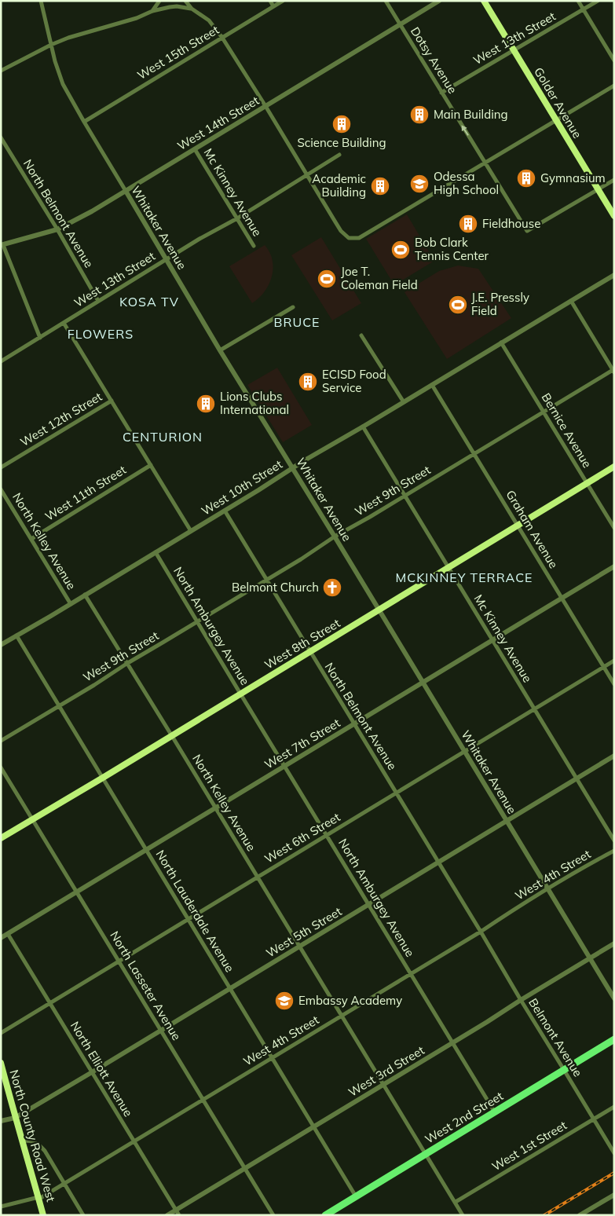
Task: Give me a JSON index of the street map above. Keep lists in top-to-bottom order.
{
  "streets": {
    "main road": [
      "Golder Avenue",
      "West 8th Street",
      "West 2nd Street",
      "North County Road West"
    ],
    "street": [
      "West 13th Street",
      "West 15th Street",
      "Dotsy Avenue",
      "West 14th Street",
      "Mc Kinney Avenue",
      "North Belmont Avenue",
      "Whitaker Avenue",
      "West 12th Street",
      "Bernice Avenue",
      "West 10th Street",
      "West 9th Street",
      "West 11th Street",
      "Graham Avenue",
      "North Kelley Avenue",
      "North Amburgey Avenue",
      "West 7th Street",
      "West 6th Street",
      "West 4th Street",
      "North Lauderdale Avenue",
      "West 5th Street",
      "North Lasseter Avenue",
      "Belmont Avenue",
      "North Elliott Avenue",
      "West 3rd Street",
      "West 1st Street"
    ]
  },
  "crossings": [
    ["West 13th Street", "Dotsy Avenue"],
    ["West 13th Street", "Golder Avenue"],
    ["West 13th Street", "Mc Kinney Avenue"],
    ["West 13th Street", "North Belmont Avenue"],
    ["West 13th Street", "Whitaker Avenue"],
    ["West 15th Street", "Whitaker Avenue"],
    ["Dotsy Avenue", "Golder Avenue"],
    ["Dotsy Avenue", "West 14th Street"],
    ["West 14th Street", "Mc Kinney Avenue"],
    ["West 14th Street", "North Belmont Avenue"],
    ["West 14th Street", "Whitaker Avenue"],
    ["Mc Kinney Avenue", "West 10th Street"],
    ["Mc Kinney Avenue", "West 9th Street"],
    ["Mc Kinney Avenue", "West 8th Street"],
    ["Mc Kinney Avenue", "West 7th Street"],
    ["Mc Kinney Avenue", "West 6th Street"],
    ["Mc Kinney Avenue", "West 5th Street"],
    ["North Belmont Avenue", "West 10th Street"],
    ["North Belmont Avenue", "West 9th Street"],
    ["North Belmont Avenue", "West 8th Street"],
    ["North Belmont Avenue", "West 7th Street"],
    ["North Belmont Avenue", "West 6th Street"],
    ["North Belmont Avenue", "West 4th Street"],
    ["North Belmont Avenue", "West 5th Street"],
    ["North Belmont Avenue", "Belmont Avenue"],
    ["Whitaker Avenue", "West 10th Street"],
    ["Whitaker Avenue", "West 9th Street"],
    ["Whitaker Avenue", "West 8th Street"],
    ["Whitaker Avenue", "West 7th Street"],
    ["Whitaker Avenue", "West 6th Street"],
    ["Whitaker Avenue", "West 4th Street"],
    ["Whitaker Avenue", "West 5th Street"],
    ["Whitaker Avenue", "West 3rd Street"],
    ["Bernice Avenue", "West 10th Street"],
    ["Bernice Avenue", "West 9th Street"],
    ["Bernice Avenue", "West 8th Street"],
    ["West 10th Street", "Graham Avenue"],
    ["West 10th Street", "North Kelley Avenue"],
    ["West 10th Street", "North Amburgey Avenue"],
    ["West 10th Street", "North Lauderdale Avenue"],
    ["West 9th Street", "Graham Avenue"],
    ["West 9th Street", "North Kelley Avenue"],
    ["West 9th Street", "North Amburgey Avenue"],
    ["West 9th Street", "North Lauderdale Avenue"],
    ["West 11th Street", "North Kelley Avenue"],
    ["Graham Avenue", "West 8th Street"],
    ["Graham Avenue", "West 7th Street"],
    ["Graham Avenue", "West 6th Street"],
    ["North Kelley Avenue", "West 8th Street"],
    ["North Kelley Avenue", "West 7th Street"],
    ["North Kelley Avenue", "West 6th Street"],
    ["North Kelley Avenue", "West 4th Street"],
    ["North Kelley Avenue", "West 5th Street"],
    ["North Kelley Avenue", "West 3rd Street"],
    ["North Kelley Avenue", "West 2nd Street"],
    ["North Kelley Avenue", "West 1st Street"],
    ["North Amburgey Avenue", "West 8th Street"],
    ["North Amburgey Avenue", "West 7th Street"],
    ["North Amburgey Avenue", "West 6th Street"],
    ["North Amburgey Avenue", "West 4th Street"],
    ["North Amburgey Avenue", "West 5th Street"],
    ["North Amburgey Avenue", "West 3rd Street"],
    ["North Amburgey Avenue", "West 2nd Street"],
    ["West 8th Street", "North Lauderdale Avenue"],
    ["West 8th Street", "North Lasseter Avenue"],
    ["West 7th Street", "North Lauderdale Avenue"],
    ["West 7th Street", "North Lasseter Avenue"],
    ["West 7th Street", "North Elliott Avenue"],
    ["West 6th Street", "North Lauderdale Avenue"],
    ["West 6th Street", "North Lasseter Avenue"],
    ["West 6th Street", "North Elliott Avenue"],
    ["West 4th Street", "North Lauderdale Avenue"],
    ["West 4th Street", "North Lasseter Avenue"],
    ["West 4th Street", "Belmont Avenue"],
    ["West 4th Street", "North Elliott Avenue"],
    ["West 4th Street", "North County Road West"],
    ["North Lauderdale Avenue", "West 5th Street"],
    ["North Lauderdale Avenue", "West 3rd Street"],
    ["North Lauderdale Avenue", "West 2nd Street"],
    ["West 5th Street", "North Lasseter Avenue"],
    ["West 5th Street", "North Elliott Avenue"],
    ["West 5th Street", "North County Road West"],
    ["North Lasseter Avenue", "West 3rd Street"],
    ["Belmont Avenue", "West 3rd Street"],
    ["Belmont Avenue", "West 2nd Street"],
    ["Belmont Avenue", "West 1st Street"],
    ["North Elliott Avenue", "West 3rd Street"]
  ],
  "districts": [
    "KOSA TV",
    "BRUCE",
    "FLOWERS",
    "CENTURION",
    "MCKINNEY TERRACE"
  ],
  "places": {
    "building": [
      "Main Building",
      "Science Building",
      "Gymnasium",
      "Academic Building",
      "Fieldhouse",
      "ECISD Food Service",
      "Lions Clubs International"
    ],
    "school or university": ["Odessa High School", "Embassy Academy"],
    "sports": ["Bob Clark Tennis Center", "Joe T. Coleman Field", "J.E. Pressly Field"],
    "church": ["Belmont Church"]
  }
}
